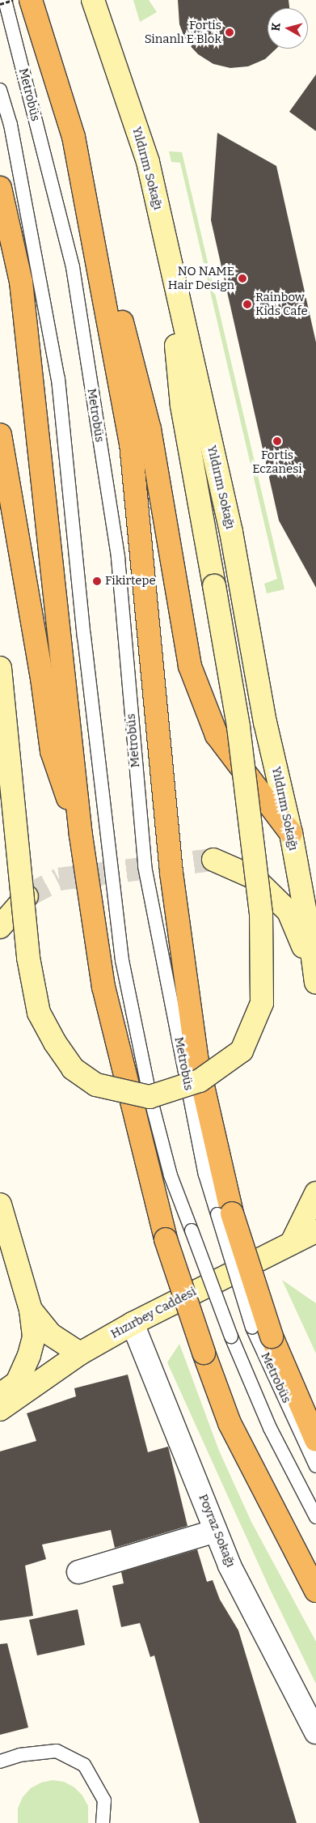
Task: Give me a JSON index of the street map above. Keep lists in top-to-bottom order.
{
  "streets": {
    "main road": ["Yıldırım Sokağı", "Hızırbey Caddesi"],
    "street": ["Poyraz Sokağı"],
    "lane": ["Metrobüs"]
  },
  "crossings": [
    ["Hızırbey Caddesi", "Poyraz Sokağı"]
  ],
  "places": [
    "Fortis Sinanlı E Blok",
    "NO NAME Hair Design",
    "Rainbow Kids Cafe",
    "Fortis Eczanesi",
    "Fikirtepe"
  ],
  "north": "left"
}
